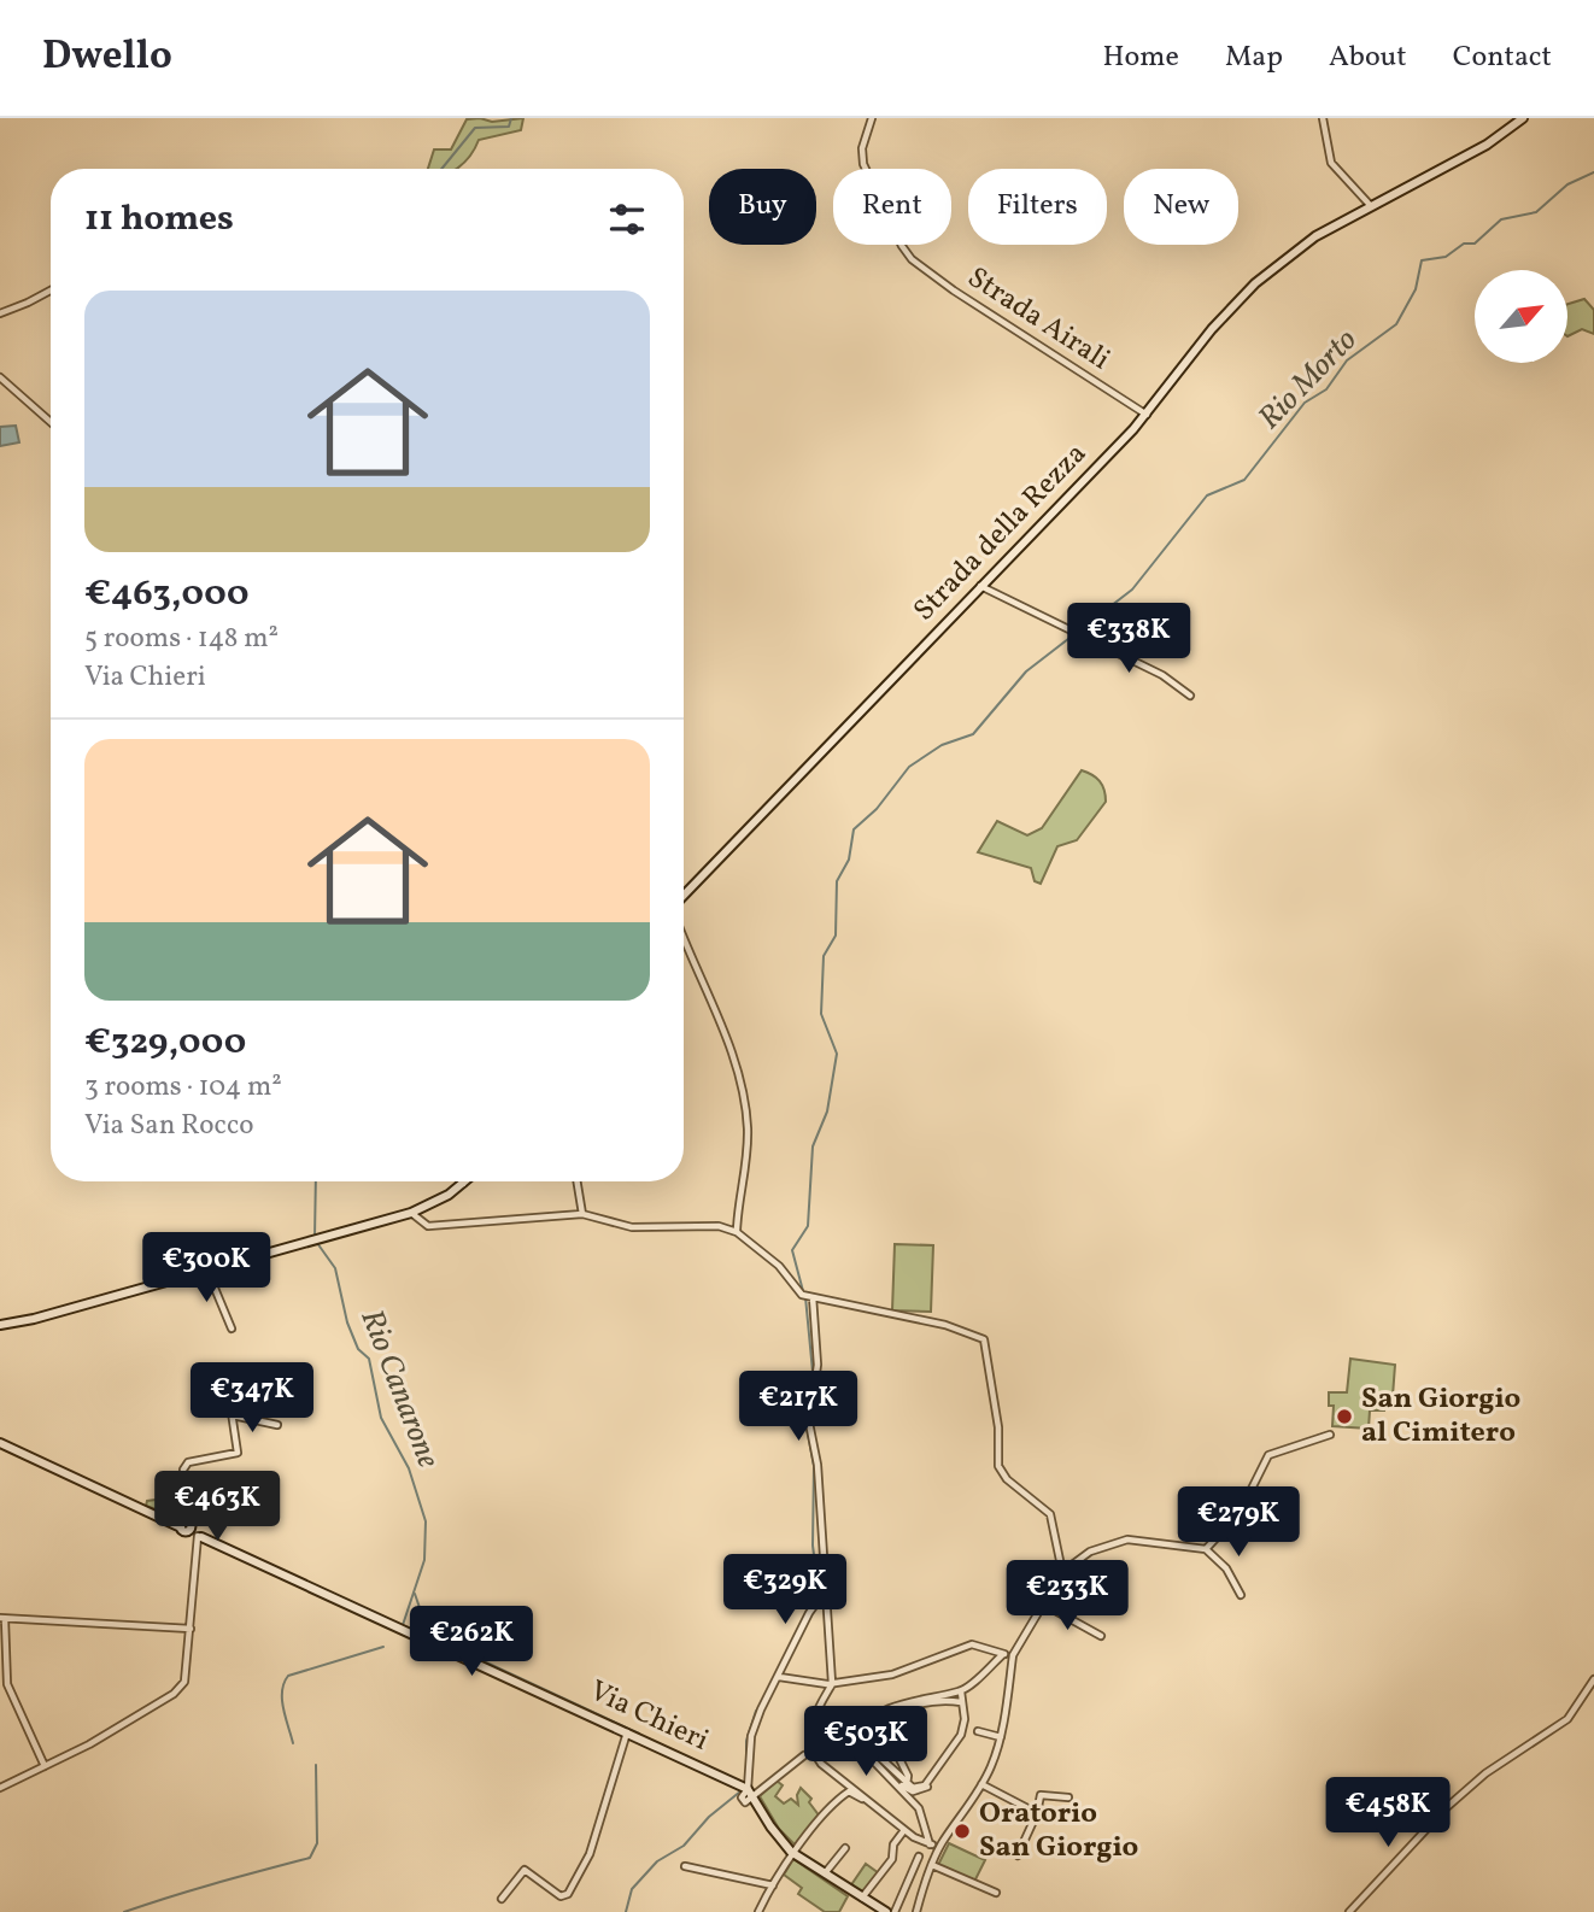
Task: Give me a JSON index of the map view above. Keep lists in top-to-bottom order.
{
  "streets": {
    "main road": ["Strada della Rezza", "Via Chieri"],
    "street": ["Strada Airali"]
  },
  "crossings": [
    ["Strada Airali", "Strada della Rezza"]
  ],
  "water": ["Rio Morto", "Rio Canarone"],
  "places": ["San Giorgio al Cimitero", "Oratorio San Giorgio"],
  "north": "top right",
  "page": {
    "header": "Dwello",
    "nav": [
      "Home",
      "Map",
      "About",
      "Contact"
    ],
    "chip": [
      "Buy",
      "Rent",
      "Filters",
      "New"
    ],
    "heading": "11 homes",
    "list": [
      {
        "name": "€463,000",
        "note": "5 rooms · 148 m² · Via Chieri"
      },
      {
        "name": "€329,000",
        "note": "3 rooms · 104 m² · Via San Rocco"
      }
    ],
    "price": [
      "€338K",
      "€300K",
      "€347K",
      "€217K",
      "€463K",
      "€279K",
      "€329K",
      "€233K",
      "€262K",
      "€503K",
      "€458K"
    ]
  }
}
